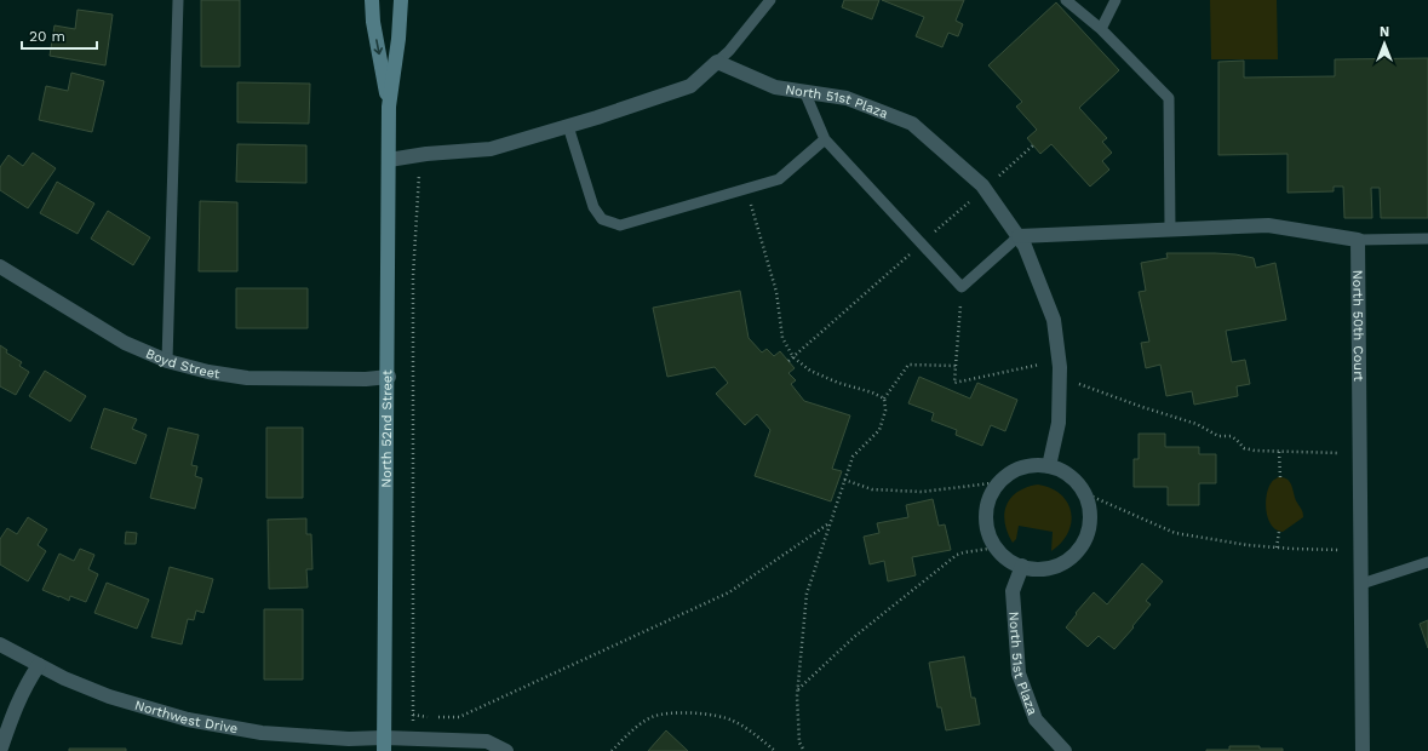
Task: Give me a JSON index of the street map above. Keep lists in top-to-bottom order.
{
  "streets": {
    "main road": ["North 52nd Street"],
    "street": [
      "North 51st Plaza",
      "North 50th Court",
      "Boyd Street",
      "Northwest Drive"
    ]
  },
  "crossings": [
    ["Boyd Street", "North 52nd Street"],
    ["North 52nd Street", "Northwest Drive"]
  ],
  "scale_bar": "20 m",
  "north": "top"
}
